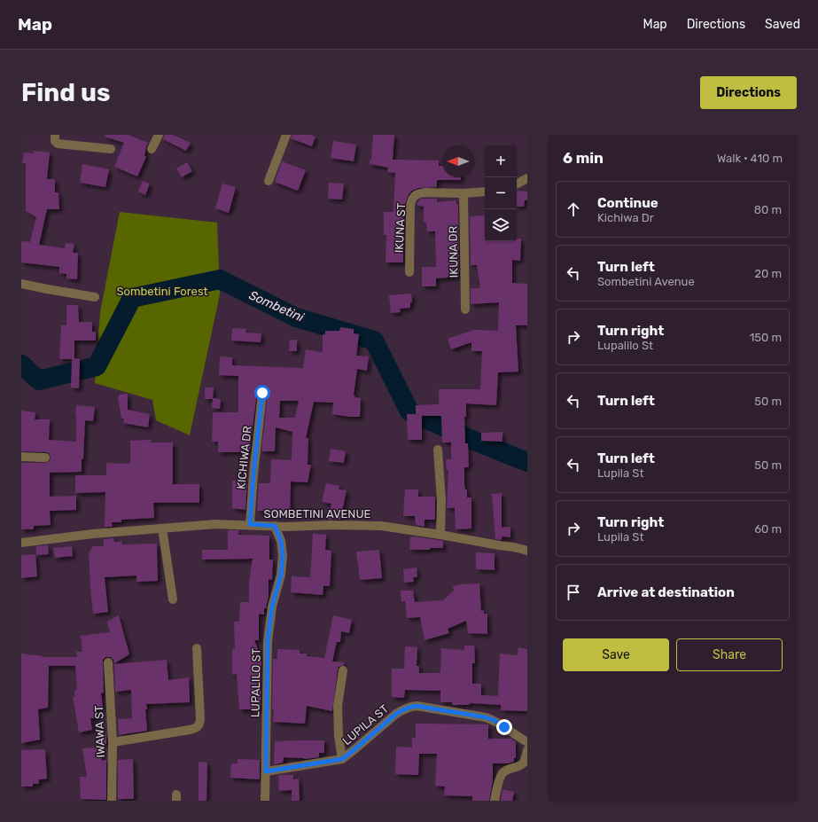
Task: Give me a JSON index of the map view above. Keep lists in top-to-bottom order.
{
  "streets": {
    "street": [
      "IKUNA ST",
      "IKUNA DR",
      "KICHIWA DR",
      "SOMBETINI AVENUE",
      "LUPALILO ST",
      "LUPILA ST",
      "IWAWA ST"
    ]
  },
  "crossings": [
    ["IKUNA ST", "IKUNA DR"],
    ["KICHIWA DR", "SOMBETINI AVENUE"],
    ["SOMBETINI AVENUE", "LUPALILO ST"]
  ],
  "water": ["Sombetini"],
  "parks": ["Sombetini Forest"],
  "north": "left",
  "page": {
    "header": "Map",
    "nav": ["Map", "Directions", "Saved"],
    "buttons": [
      "Directions",
      ["Save", "Share"]
    ],
    "title": "Find us",
    "heading": ["6 min", "Walk · 410 m"],
    "map_buttons": ["+", "−"],
    "list": [
      ["Continue", "Kichiwa Dr", "80 m"],
      ["Turn left", "Sombetini Avenue", "20 m"],
      ["Turn right", "Lupalilo St", "150 m"],
      ["Turn left", "50 m"],
      ["Turn left", "Lupila St", "50 m"],
      ["Turn right", "Lupila St", "60 m"],
      "Arrive at destination"
    ]
  }
}
